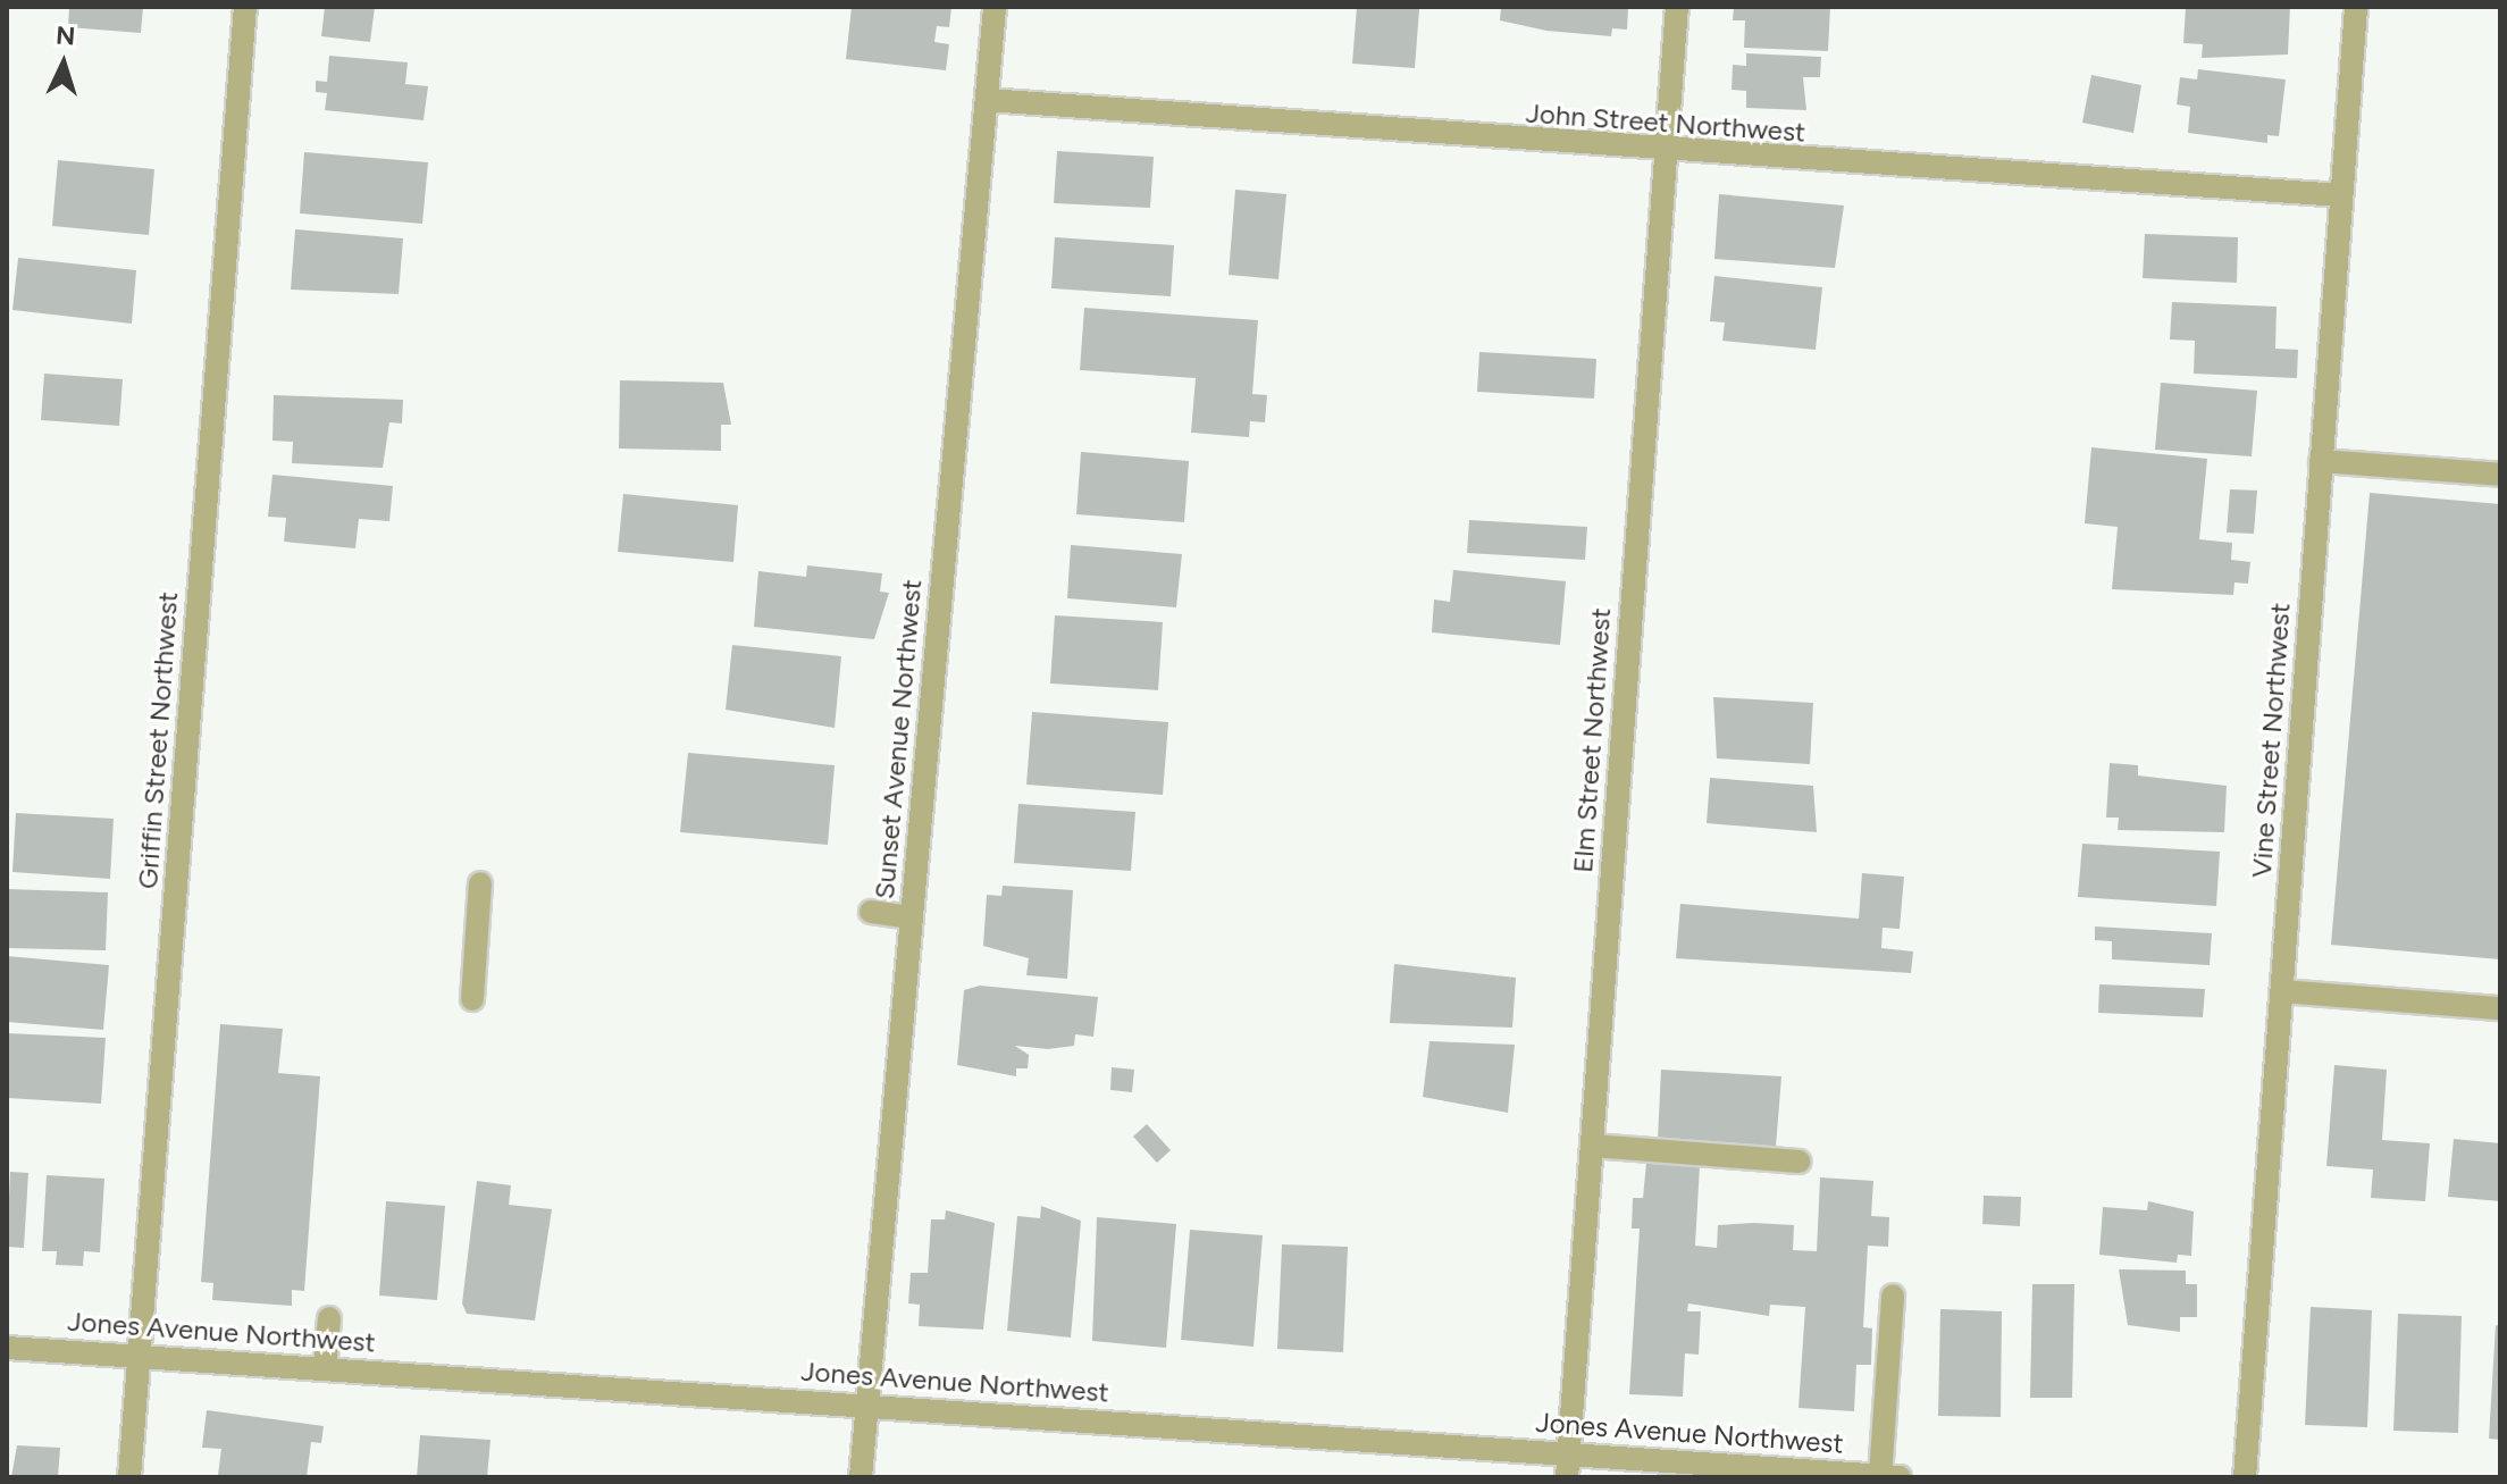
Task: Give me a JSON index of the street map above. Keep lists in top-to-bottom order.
{
  "streets": {
    "street": [
      "John Street Northwest",
      "Sunset Avenue Northwest",
      "Griffin Street Northwest",
      "Elm Street Northwest",
      "Vine Street Northwest",
      "Jones Avenue Northwest"
    ]
  },
  "crossings": [
    ["John Street Northwest", "Sunset Avenue Northwest"],
    ["John Street Northwest", "Elm Street Northwest"],
    ["John Street Northwest", "Vine Street Northwest"],
    ["Sunset Avenue Northwest", "Jones Avenue Northwest"],
    ["Griffin Street Northwest", "Jones Avenue Northwest"],
    ["Elm Street Northwest", "Jones Avenue Northwest"]
  ],
  "north": "top"
}
